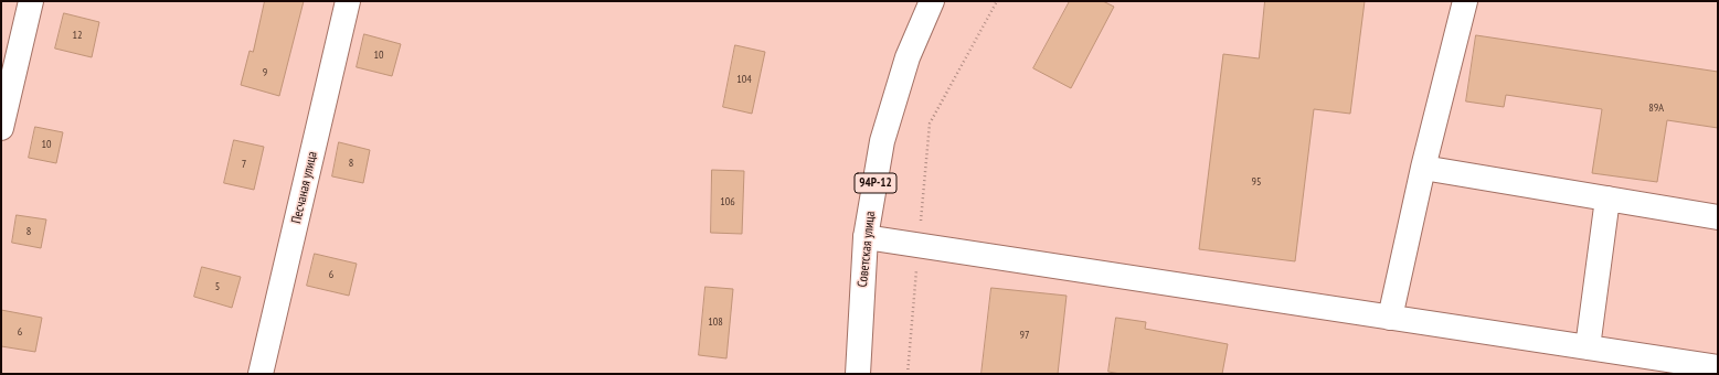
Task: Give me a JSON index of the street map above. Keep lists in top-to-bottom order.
{
  "streets": {
    "street": ["94Р-12", "Песчаная улица", "Советская улица"]
  },
  "house_numbers": [
    "12",
    "10",
    "9",
    "104",
    "89А",
    "10",
    "8",
    "7",
    "95",
    "106",
    "8",
    "6",
    "5",
    "108",
    "6",
    "97"
  ]
}
